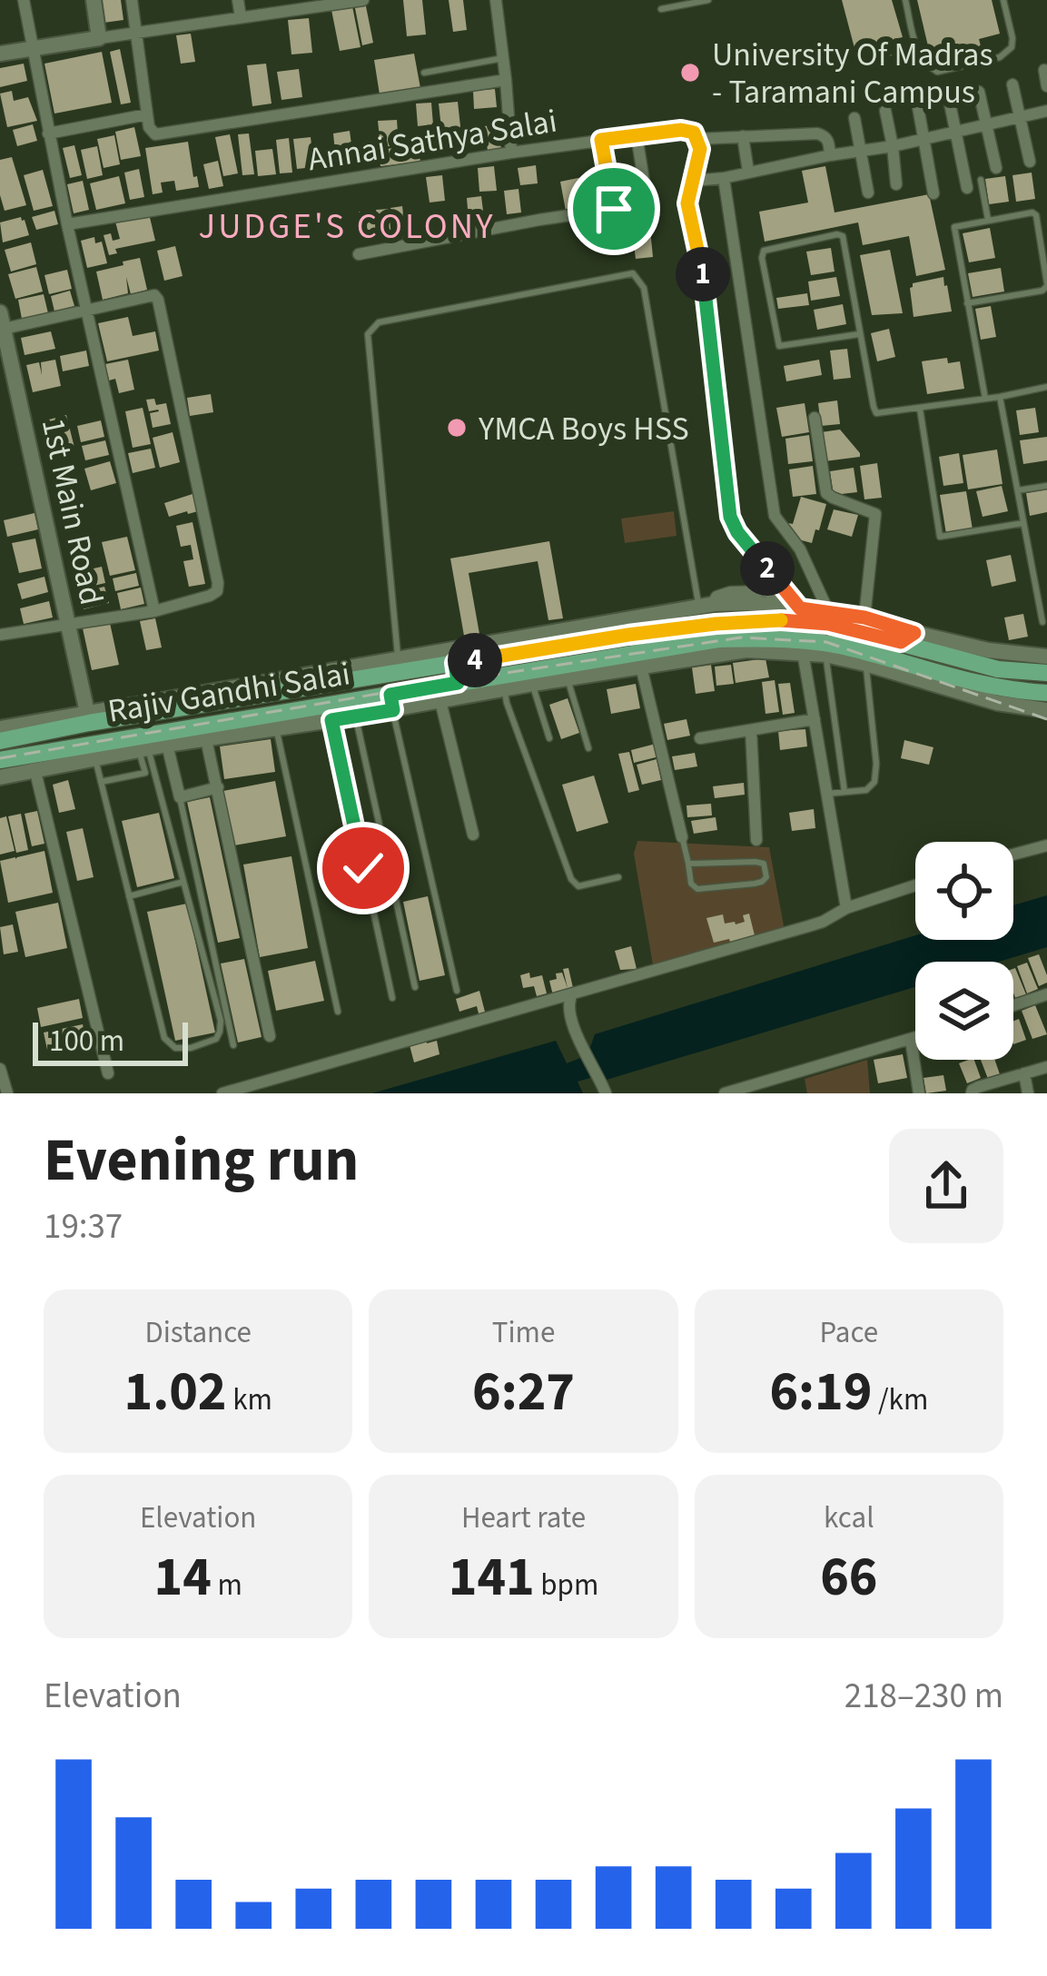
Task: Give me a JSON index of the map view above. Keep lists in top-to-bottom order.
{
  "streets": {
    "main road": ["Rajiv Gandhi Salai"],
    "street": ["Annai Sathya Salai", "1st Main Road"]
  },
  "crossings": [
    ["1st Main Road", "Rajiv Gandhi Salai"]
  ],
  "districts": ["JUDGE'S COLONY"],
  "places": ["University Of Madras - Taramani Campus", "YMCA Boys HSS"],
  "scale_bar": "100 m",
  "page": {
    "pins": ["1", "2", "4"],
    "scale": "100 m",
    "heading": ["Evening run", "19:37"],
    "stats": [
      ["Distance", "1.02 km"],
      ["Time", "6:27"],
      ["Pace", "6:19 /km"],
      ["Elevation", "14 m"],
      ["Heart rate", "141 bpm"],
      ["kcal", "66"]
    ],
    "chart": ["Elevation", "218–230 m"]
  }
}
